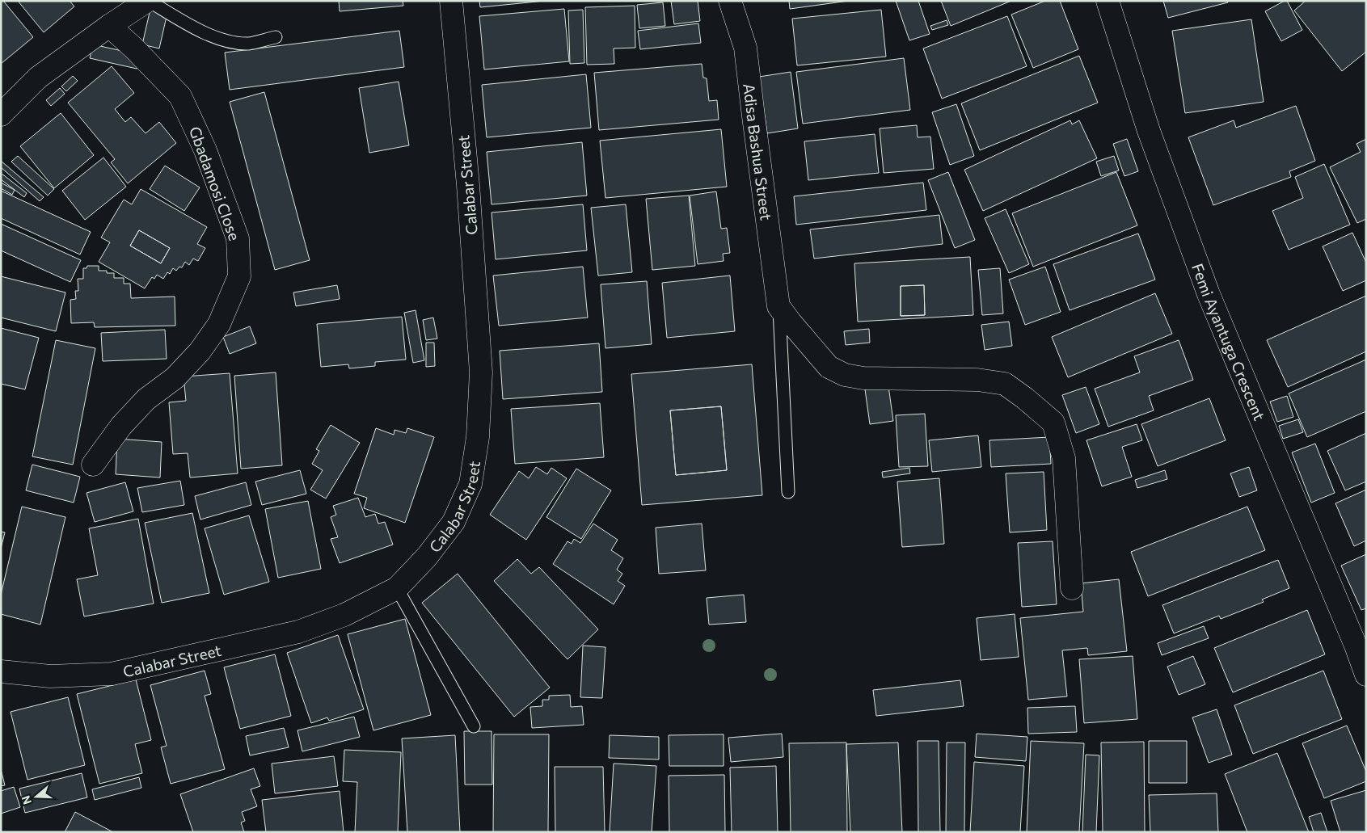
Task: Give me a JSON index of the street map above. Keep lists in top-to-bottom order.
{
  "streets": {
    "street": [
      "Adisa Bashua Street",
      "Gbadamosi Close",
      "Calabar Street",
      "Femi Ayantuga Crescent"
    ]
  },
  "north": "left"
}
